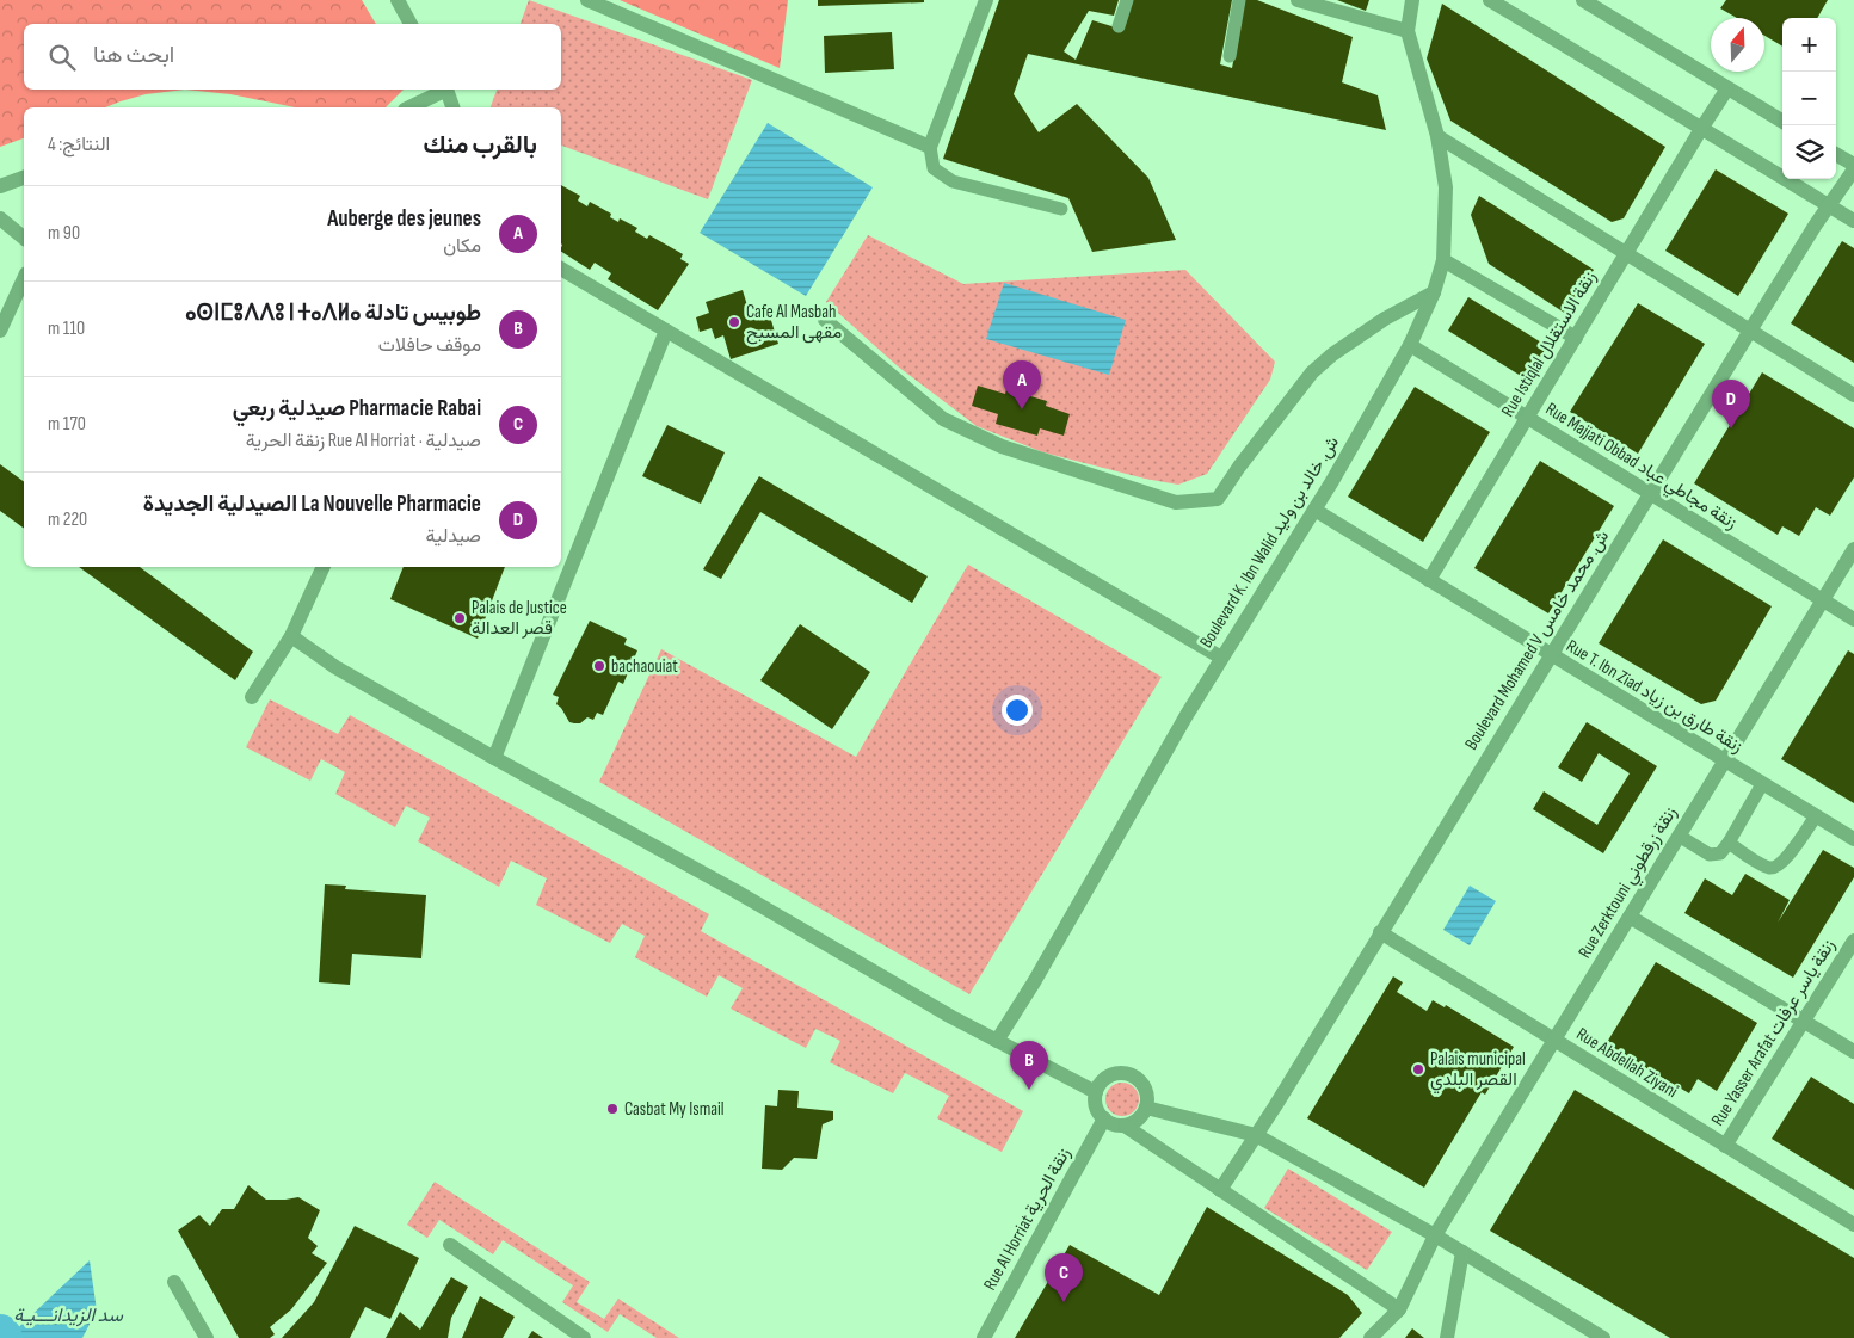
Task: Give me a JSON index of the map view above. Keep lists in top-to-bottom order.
{
  "streets": {
    "street": [
      "Rue Istiqlal زنقة الاستقلال",
      "Rue Majjati Obbad زنقة مجاطي عباد",
      "Boulevard K. Ibn Walid ش. خالد بن وليد",
      "Boulevard Mohamed V ش. محمد خامس",
      "Rue T. Ibn Ziad زنقة طارق بن زياد",
      "Rue Zerktouni زنقة زرقطوني",
      "Rue Yasser Arafat زنقة ياسر عرفات",
      "Rue Abdellah Ziyani",
      "Rue Al Horriat زنقة الحرية"
    ]
  },
  "crossings": [
    ["Rue Istiqlal زنقة الاستقلال", "Rue Majjati Obbad زنقة مجاطي عباد"],
    ["Rue Istiqlal زنقة الاستقلال", "Rue T. Ibn Ziad زنقة طارق بن زياد"],
    ["Rue Majjati Obbad زنقة مجاطي عباد", "Boulevard K. Ibn Walid ش. خالد بن وليد"],
    ["Rue Majjati Obbad زنقة مجاطي عباد", "Boulevard Mohamed V ش. محمد خامس"],
    ["Rue Majjati Obbad زنقة مجاطي عباد", "Rue Zerktouni زنقة زرقطوني"],
    ["Boulevard K. Ibn Walid ش. خالد بن وليد", "Rue T. Ibn Ziad زنقة طارق بن زياد"],
    ["Boulevard Mohamed V ش. محمد خامس", "Rue T. Ibn Ziad زنقة طارق بن زياد"],
    ["Boulevard Mohamed V ش. محمد خامس", "Rue Abdellah Ziyani"],
    ["Rue T. Ibn Ziad زنقة طارق بن زياد", "Rue Zerktouni زنقة زرقطوني"],
    ["Rue Zerktouni زنقة زرقطوني", "Rue Abdellah Ziyani"],
    ["Rue Yasser Arafat زنقة ياسر عرفات", "Rue Abdellah Ziyani"]
  ],
  "water": ["سد الزيدانـــيـة"],
  "places": [
    "Cafe Al Masbah مقهى المسبح",
    "Palais de Justice قصر العدالة",
    "bachaouiat",
    "Palais municipal القصر البلدي",
    "Casbat My Ismail"
  ],
  "north": "top",
  "page": {
    "map_buttons": ["+", "−"],
    "search": "ابحث هنا",
    "heading": ["بالقرب منك", "النتائج: 4"],
    "list": [
      {
        "mark": "A",
        "name": "Auberge des jeunes",
        "note": "مكان",
        "value": "90 m"
      },
      {
        "mark": "B",
        "name": "طوبيس تادلة ⴰⵙⵏⵎⵓⴷⴷⵓ ⵏ ⵜⴰⴷⵍⴰ",
        "note": "موقف حافلات",
        "value": "110 m"
      },
      {
        "mark": "C",
        "name": "Pharmacie Rabai صيدلية ربعي",
        "note": "صيدلية · Rue Al Horriat زنقة الحرية",
        "value": "170 m"
      },
      {
        "mark": "D",
        "name": "La Nouvelle Pharmacie الصيدلية الجديدة",
        "note": "صيدلية",
        "value": "220 m"
      }
    ],
    "pins": [
      "A",
      "D",
      "B",
      "C"
    ]
  }
}
